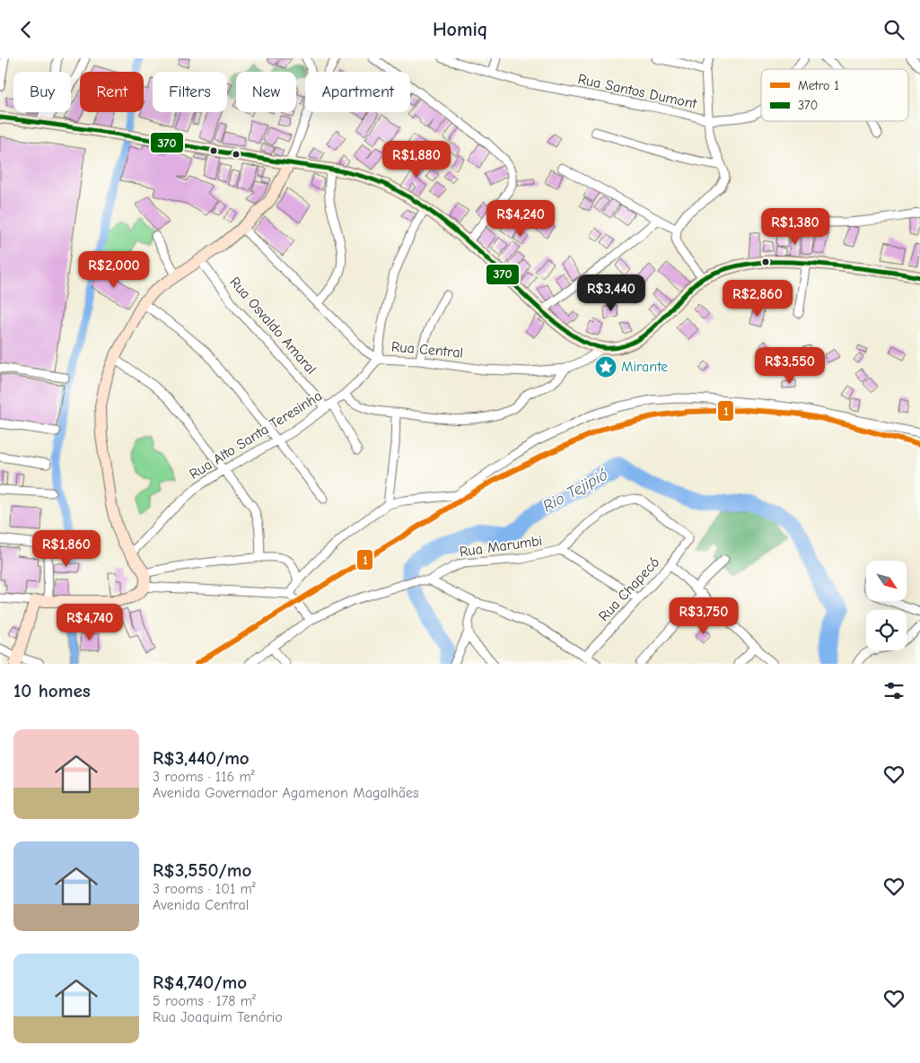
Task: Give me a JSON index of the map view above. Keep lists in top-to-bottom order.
{
  "streets": {
    "street": [
      "Rua Santos Dumont",
      "Rua Osvaldo Amaral",
      "Rua Central",
      "Rua Alto Santa Teresinha",
      "Rua Marumbi",
      "Rua Chapecó"
    ]
  },
  "crossings": [
    ["Rua Osvaldo Amaral", "Rua Alto Santa Teresinha"],
    ["Rua Central", "Rua Alto Santa Teresinha"],
    ["Rua Marumbi", "Rua Chapecó"]
  ],
  "water": ["Rio Tejipió"],
  "places": {
    "place": ["Mirante"]
  },
  "lines": ["transit line 370", "metro line 1"],
  "legend": ["Metro 1", "370"],
  "north": "bottom right",
  "page": {
    "header": "Homiq",
    "chip": [
      "Buy",
      "Rent",
      "Filters",
      "New",
      "Apartment"
    ],
    "price": [
      "R$1,880",
      "R$4,240",
      "R$1,380",
      "R$2,000",
      "R$3,440",
      "R$2,860",
      "R$3,550",
      "R$1,860",
      "R$3,750",
      "R$4,740"
    ],
    "heading": "10 homes",
    "list": [
      {
        "name": "R$3,440/mo",
        "note": "3 rooms · 116 m² · Avenida Governador Agamenon Magalhães"
      },
      {
        "name": "R$3,550/mo",
        "note": "3 rooms · 101 m² · Avenida Central"
      },
      {
        "name": "R$4,740/mo",
        "note": "5 rooms · 178 m² · Rua Joaquim Tenório"
      }
    ]
  }
}
